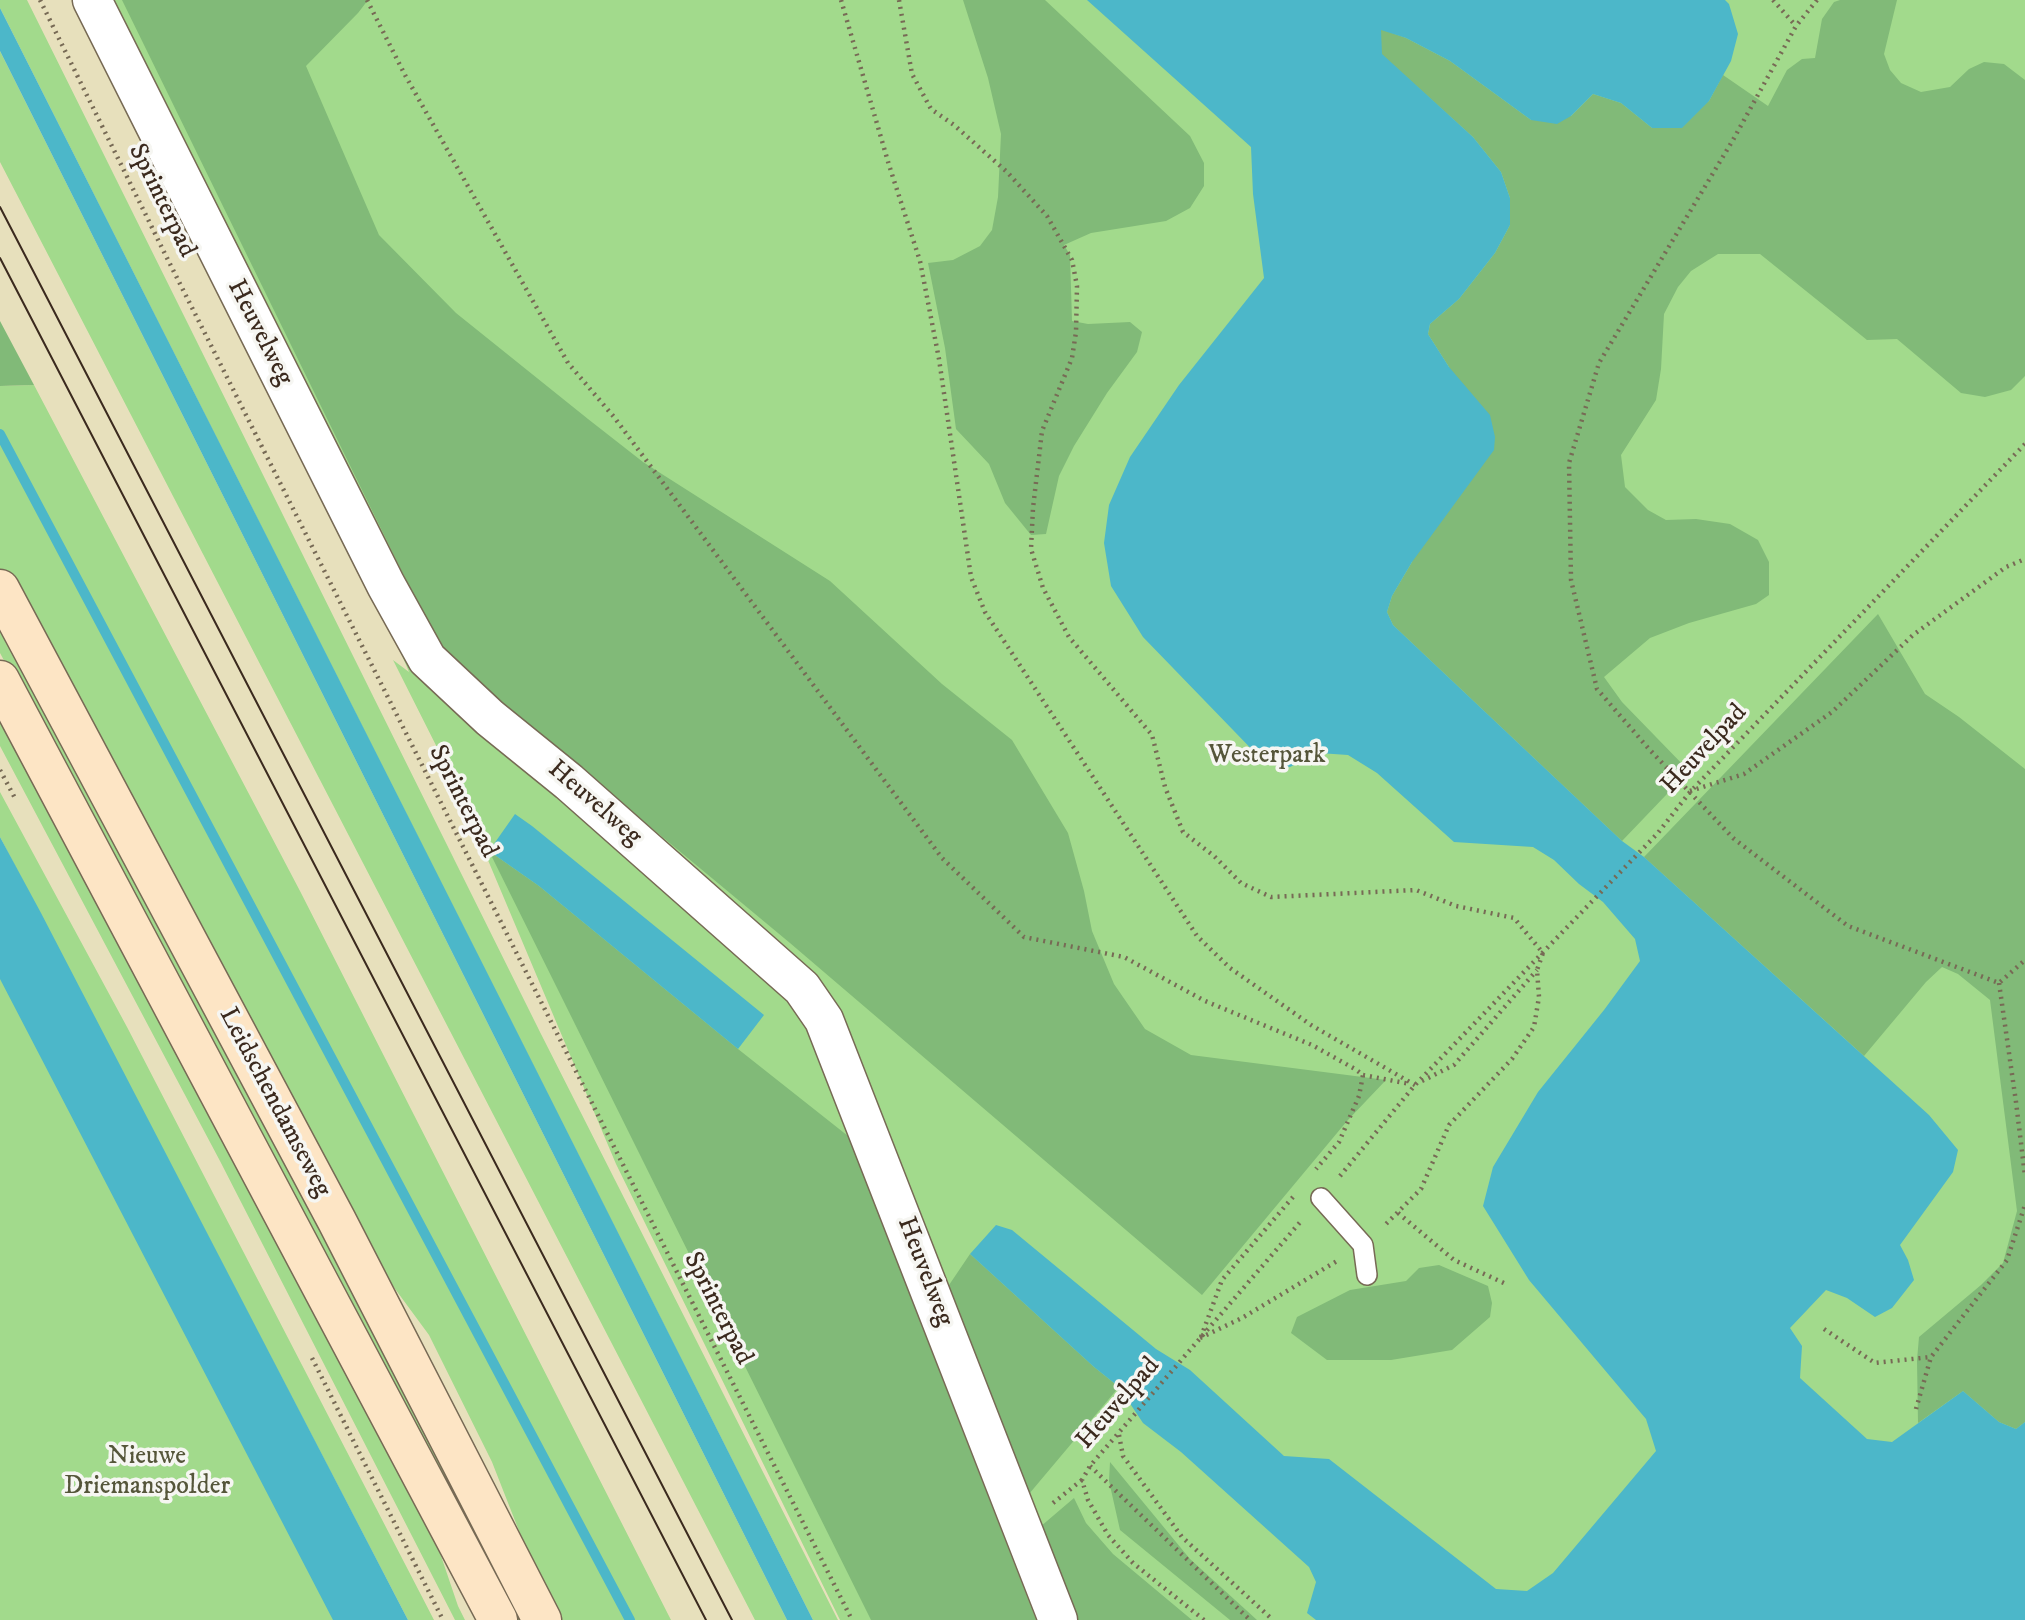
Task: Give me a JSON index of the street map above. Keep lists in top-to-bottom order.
{
  "streets": {
    "main road": ["Leidschendamseweg"],
    "street": ["Heuvelweg"],
    "path": ["Sprinterpad", "Heuvelpad"]
  },
  "parks": ["Westerpark", "Nieuwe Driemanspolder"]
}
